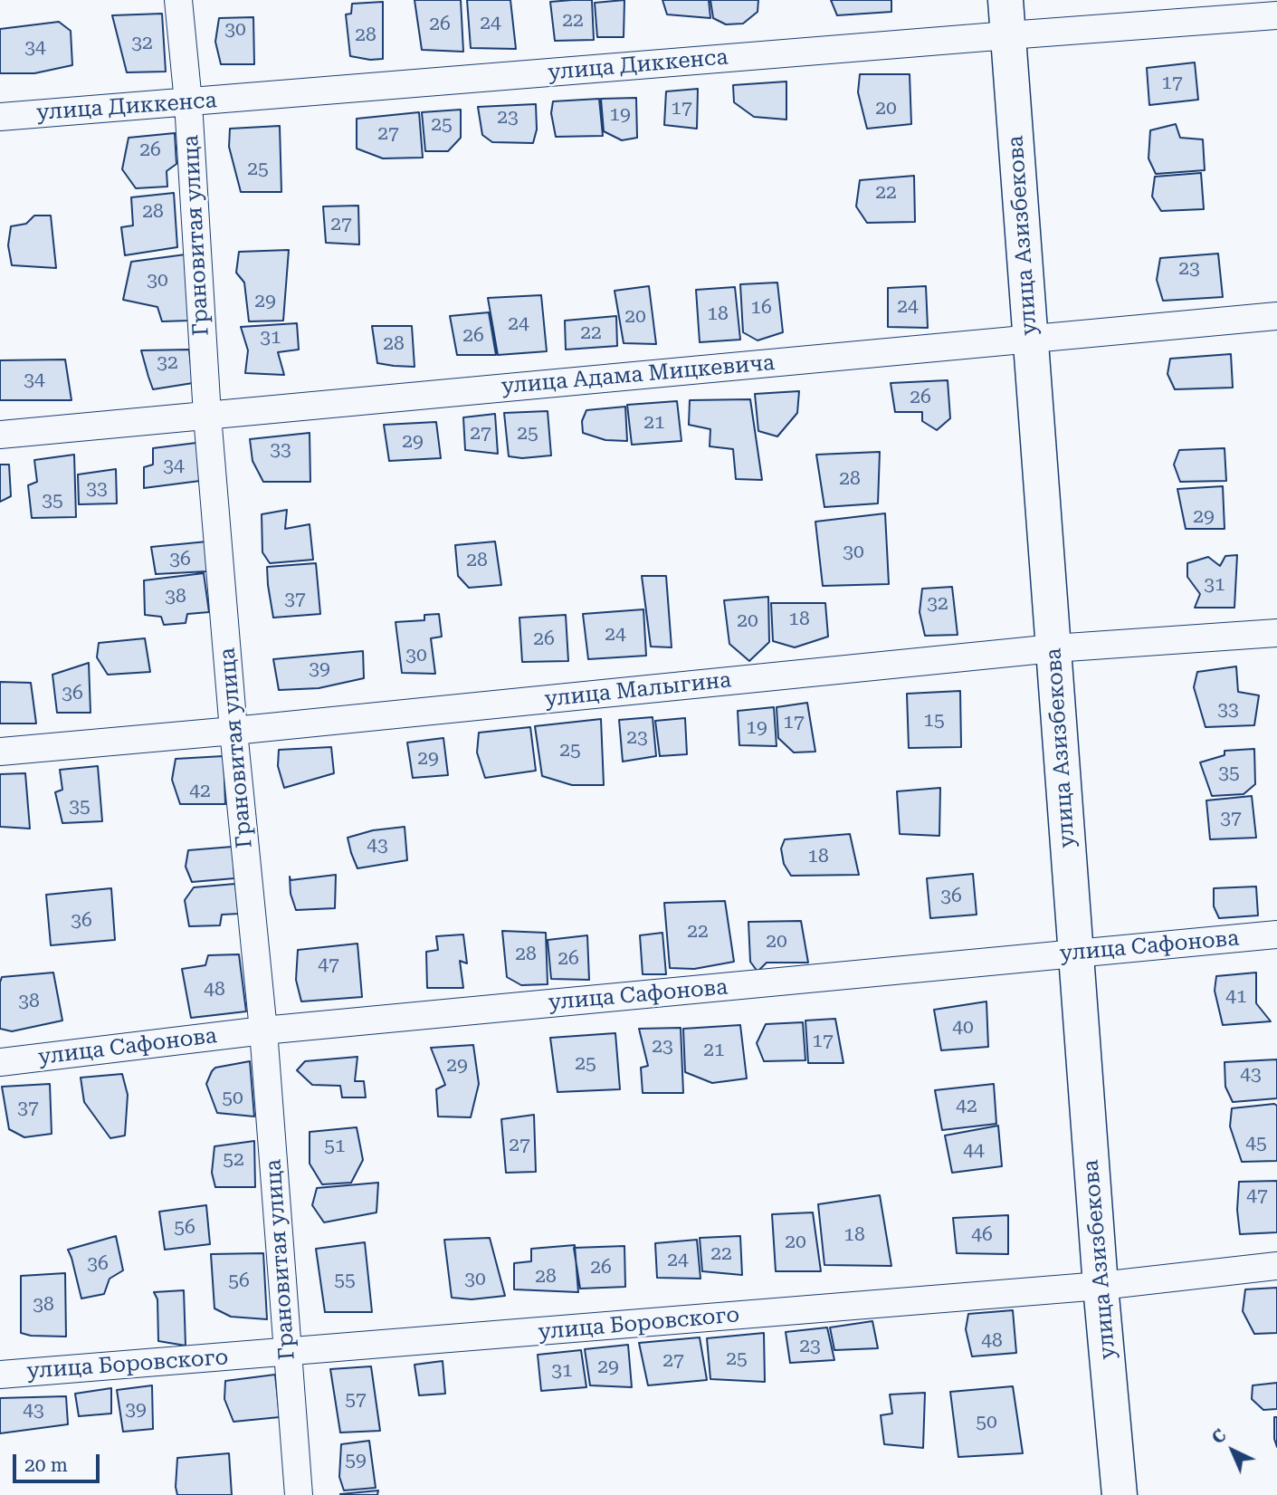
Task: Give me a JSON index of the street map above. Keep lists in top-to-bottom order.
{
  "streets": {
    "main road": ["улица Азизбекова"],
    "street": [
      "улица Диккенса",
      "Грановитая улица",
      "улица Адама Мицкевича",
      "улица Малыгина",
      "улица Сафонова",
      "улица Боровского"
    ]
  },
  "crossings": [
    ["улица Диккенса", "Грановитая улица"],
    ["улица Диккенса", "улица Азизбекова"],
    ["Грановитая улица", "улица Адама Мицкевича"],
    ["Грановитая улица", "улица Малыгина"],
    ["Грановитая улица", "улица Сафонова"],
    ["Грановитая улица", "улица Боровского"],
    ["улица Азизбекова", "улица Адама Мицкевича"],
    ["улица Азизбекова", "улица Малыгина"],
    ["улица Азизбекова", "улица Сафонова"],
    ["улица Азизбекова", "улица Боровского"]
  ],
  "house_numbers": [
    "22",
    "24",
    "26",
    "30",
    "28",
    "32",
    "34",
    "17",
    "17",
    "20",
    "19",
    "23",
    "25",
    "27",
    "26",
    "25",
    "22",
    "28",
    "27",
    "23",
    "30",
    "29",
    "24",
    "16",
    "18",
    "20",
    "24",
    "22",
    "26",
    "31",
    "28",
    "32",
    "34",
    "26",
    "21",
    "27",
    "25",
    "29",
    "33",
    "34",
    "28",
    "33",
    "35",
    "29",
    "30",
    "36",
    "28",
    "31",
    "38",
    "37",
    "32",
    "18",
    "20",
    "24",
    "26",
    "30",
    "39",
    "36",
    "33",
    "15",
    "17",
    "19",
    "23",
    "25",
    "29",
    "35",
    "42",
    "35",
    "37",
    "43",
    "18",
    "36",
    "36",
    "22",
    "20",
    "28",
    "26",
    "47",
    "48",
    "41",
    "38",
    "40",
    "17",
    "23",
    "21",
    "25",
    "29",
    "43",
    "50",
    "42",
    "37",
    "45",
    "27",
    "51",
    "44",
    "52",
    "47",
    "56",
    "18",
    "46",
    "20",
    "22",
    "24",
    "36",
    "26",
    "28",
    "30",
    "55",
    "56",
    "38",
    "48",
    "23",
    "25",
    "27",
    "29",
    "31",
    "57",
    "39",
    "43",
    "50",
    "59"
  ],
  "scale_bar": "20 m",
  "north": "top left"
}
